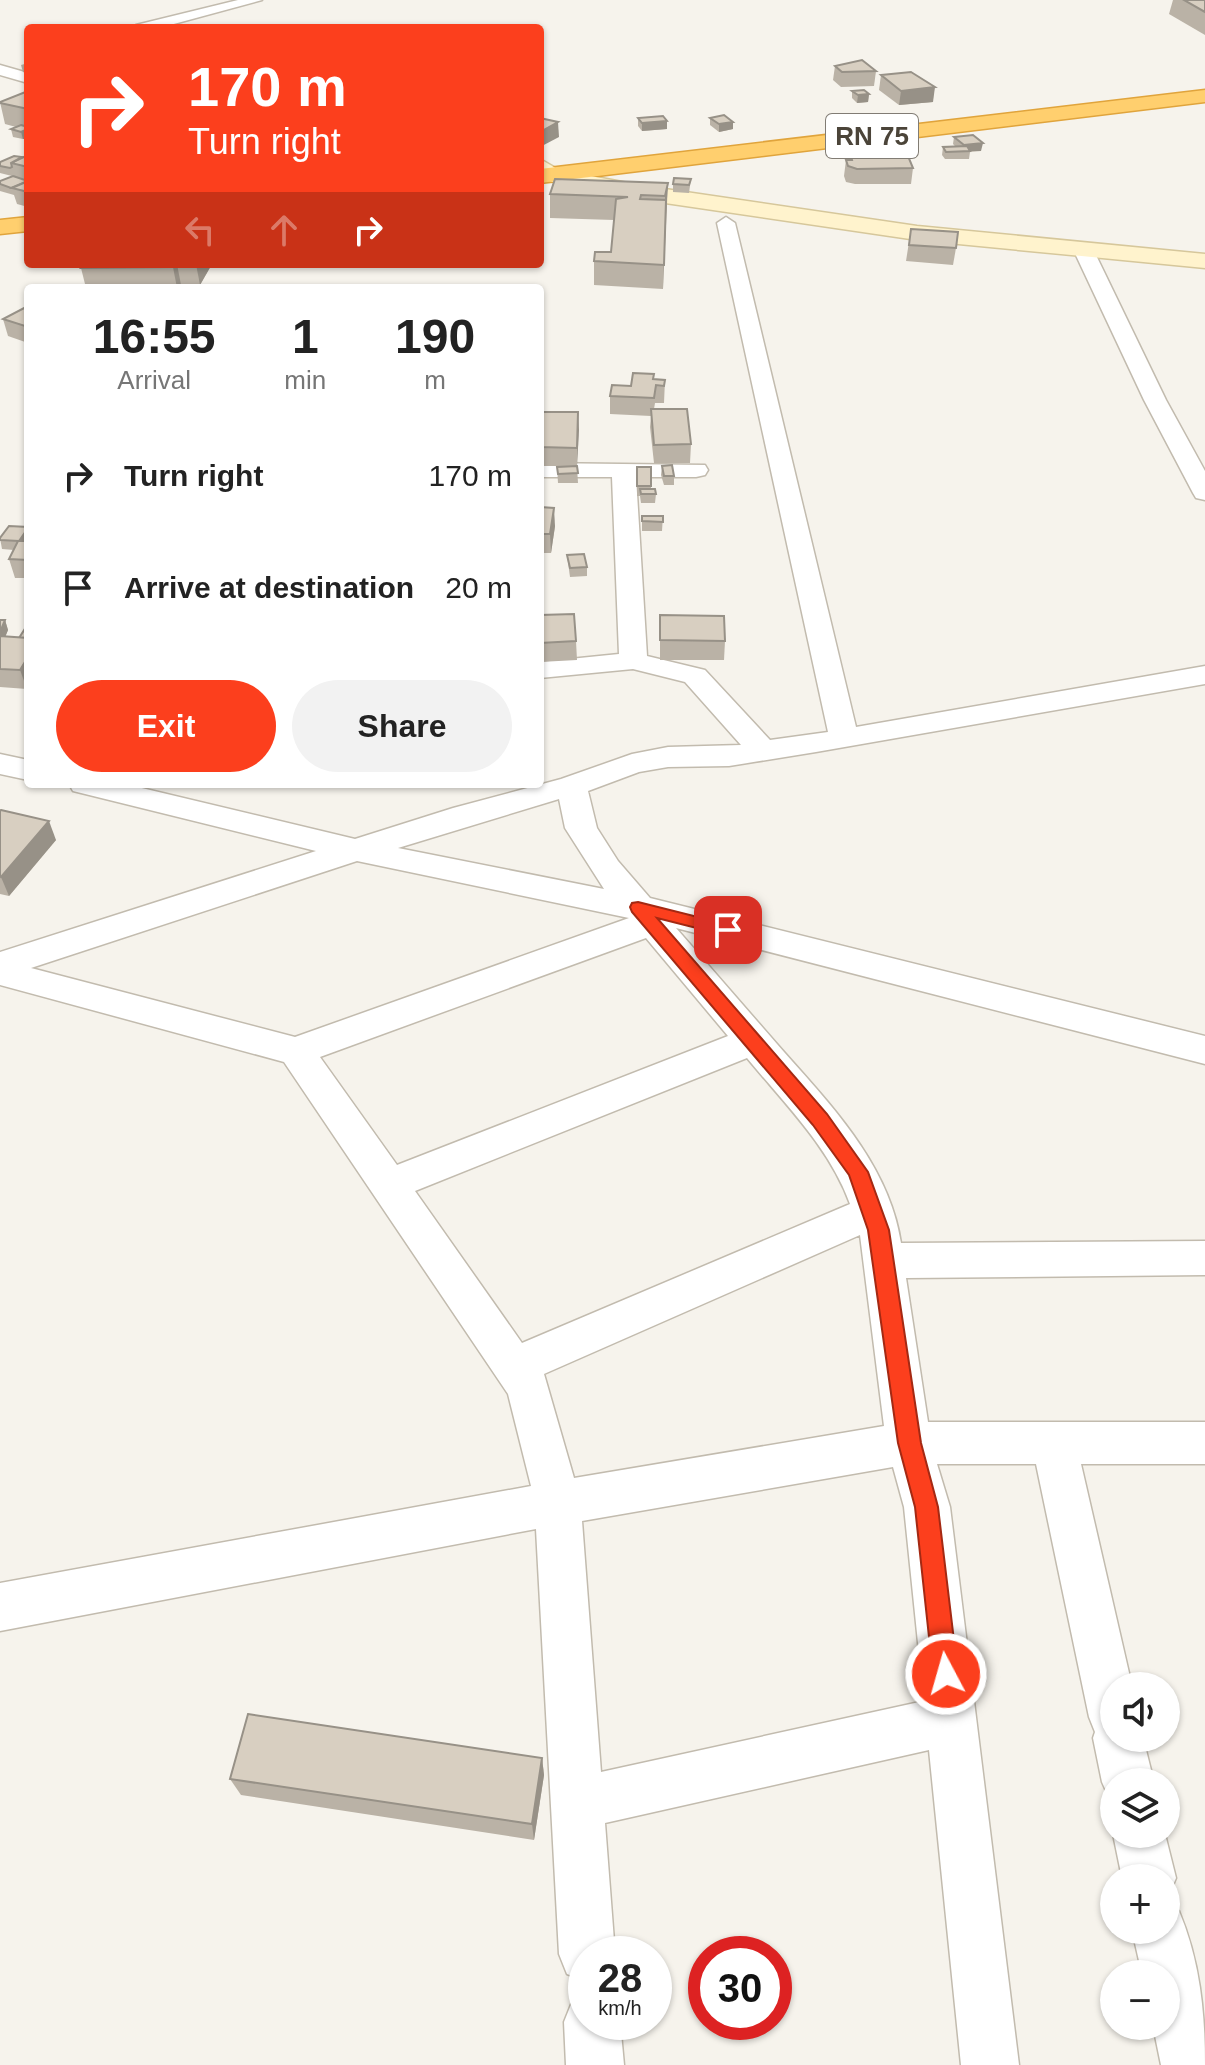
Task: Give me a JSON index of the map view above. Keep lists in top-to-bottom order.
{
  "streets": {
    "highway": ["RN 75"]
  },
  "page": {
    "turn": ["170 m", "Turn right"],
    "eta": [
      "16:55",
      "Arrival",
      "1",
      "min",
      "190",
      "m"
    ],
    "list": [
      {
        "name": "Turn right",
        "value": "170 m"
      },
      {
        "name": "Arrive at destination",
        "value": "20 m"
      }
    ],
    "buttons": ["Exit", "Share"],
    "map_buttons": ["+", "−"],
    "speed": "28 km/h",
    "limit": "30"
  }
}
